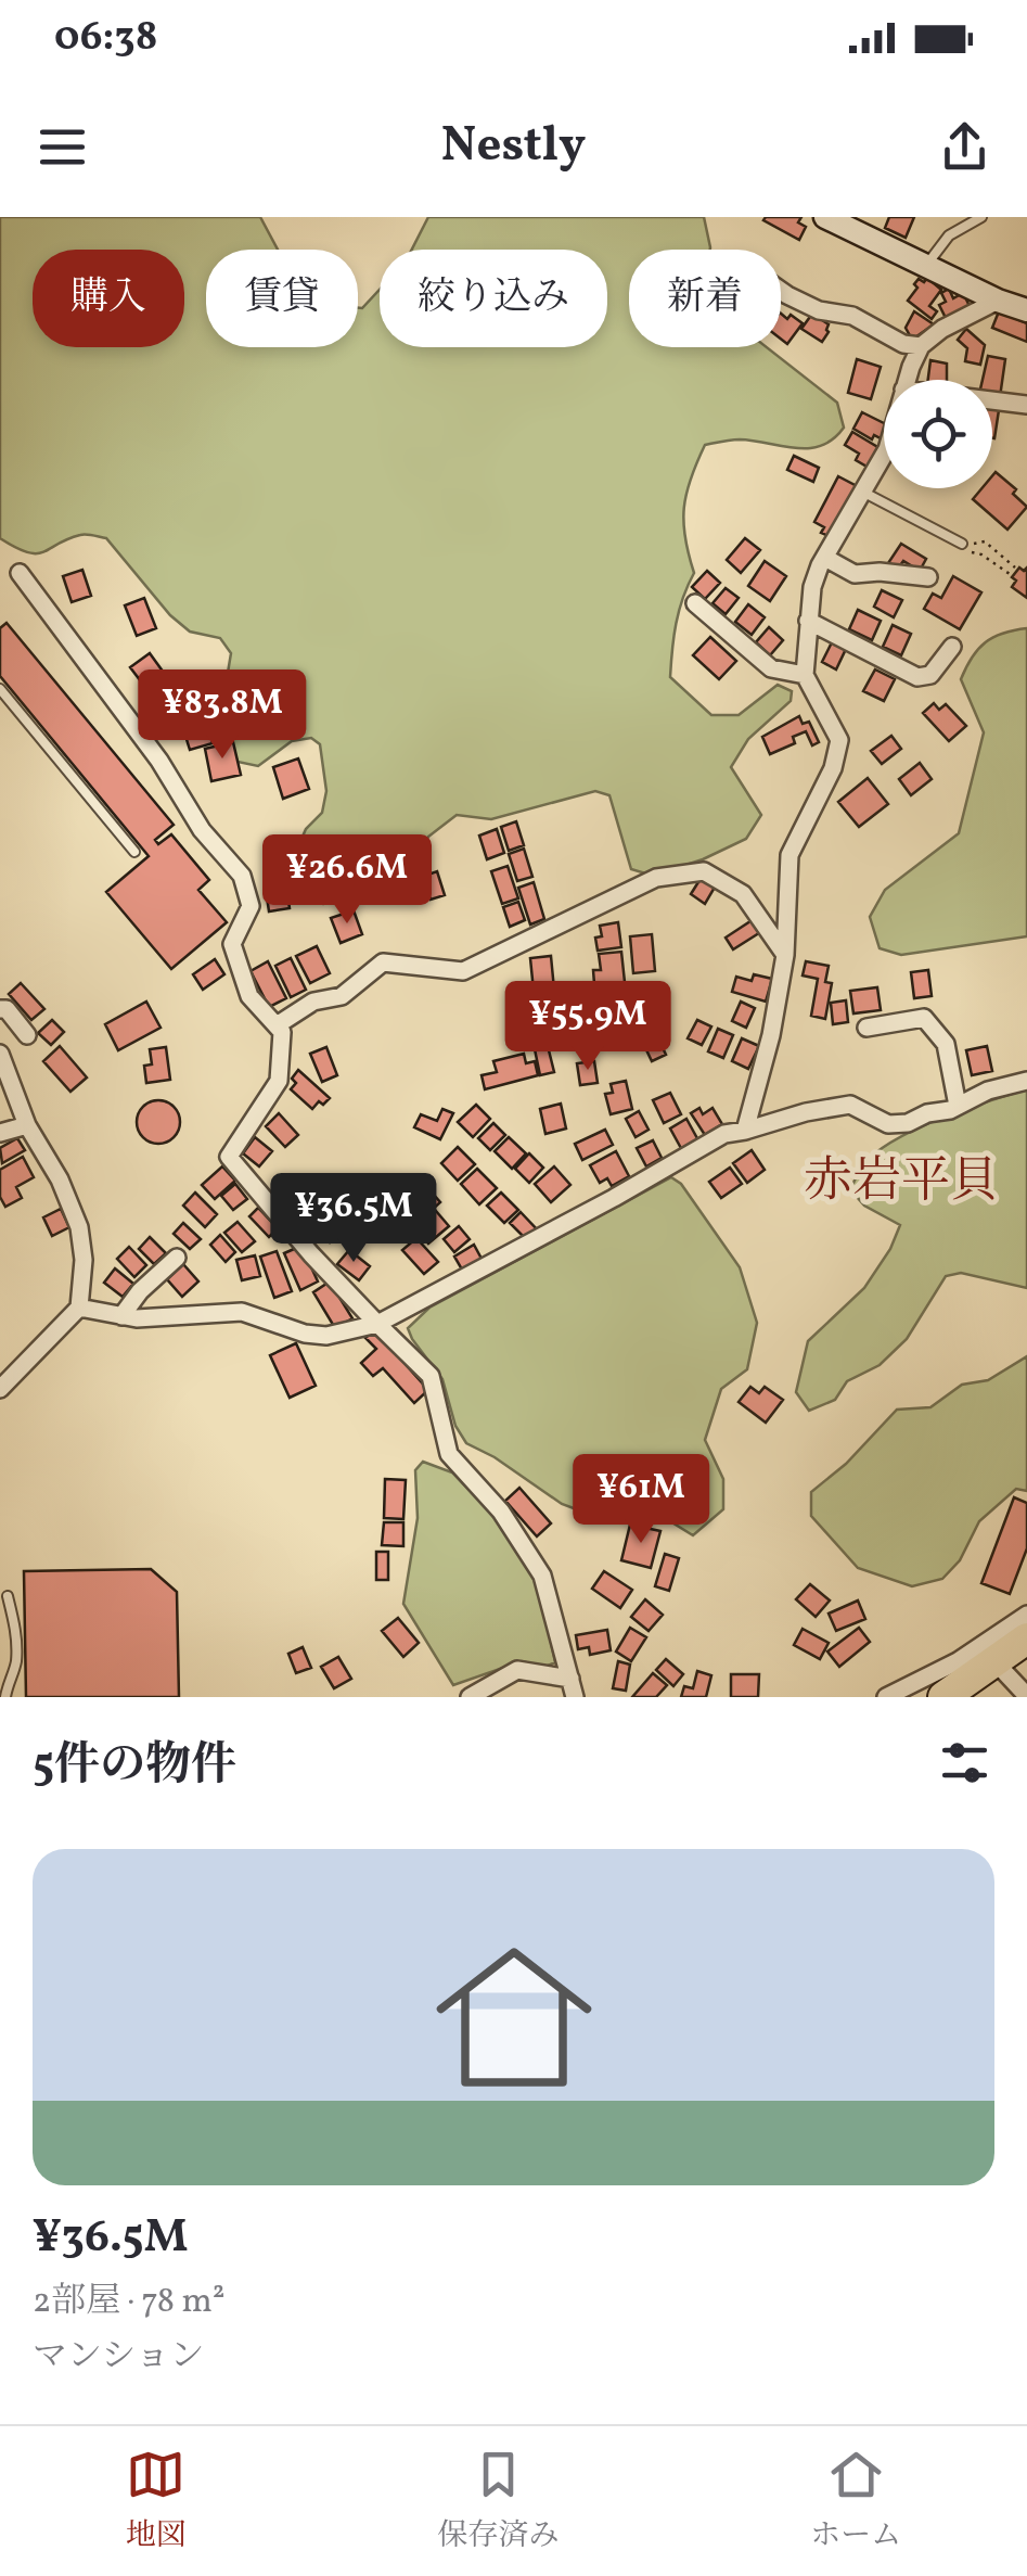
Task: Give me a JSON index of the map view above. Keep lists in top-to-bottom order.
{
  "districts": ["赤岩平貝"],
  "page": {
    "status": "06:38",
    "header": "Nestly",
    "chip": [
      "購入",
      "賃貸",
      "絞り込み",
      "新着"
    ],
    "price": [
      "¥83.8M",
      "¥26.6M",
      "¥55.9M",
      "¥36.5M",
      "¥61M"
    ],
    "heading": "5件の物件",
    "list": [
      {
        "name": "¥36.5M",
        "note": "2部屋 · 78 m² · マンション"
      }
    ],
    "tabs": ["地図", "保存済み", "ホーム"]
  }
}
